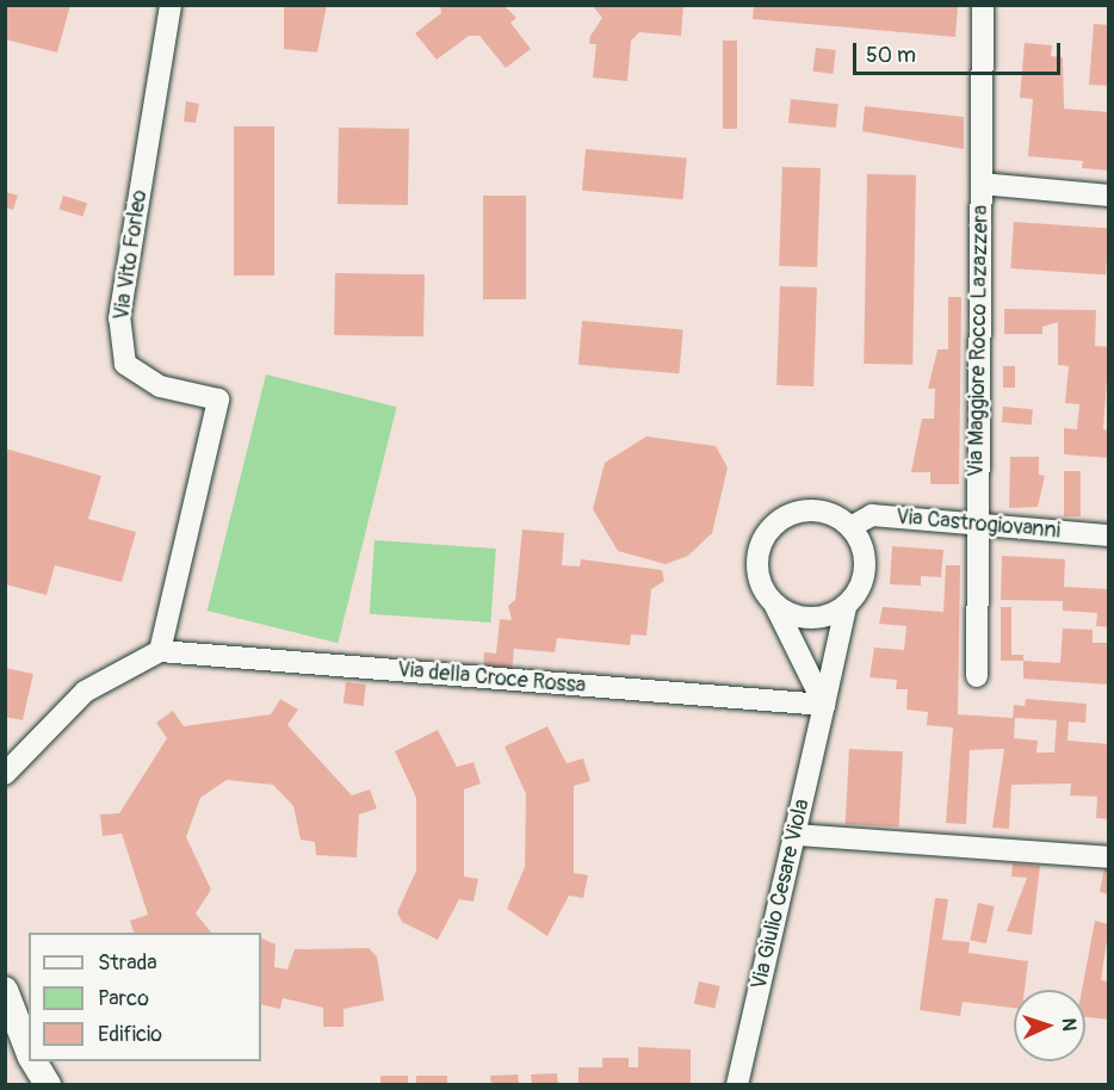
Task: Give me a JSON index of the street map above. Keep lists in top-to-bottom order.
{
  "streets": {
    "street": [
      "Via Vito Forleo",
      "Via Maggiore Rocco Lazazzera",
      "Via Castrogiovanni",
      "Via della Croce Rossa",
      "Via Giulio Cesare Viola"
    ]
  },
  "crossings": [
    ["Via Vito Forleo", "Via della Croce Rossa"],
    ["Via Maggiore Rocco Lazazzera", "Via Castrogiovanni"],
    ["Via Castrogiovanni", "Via Giulio Cesare Viola"],
    ["Via della Croce Rossa", "Via Giulio Cesare Viola"]
  ],
  "legend": ["Strada", "Parco", "Edificio"],
  "scale_bar": "50 m",
  "north": "right"
}
